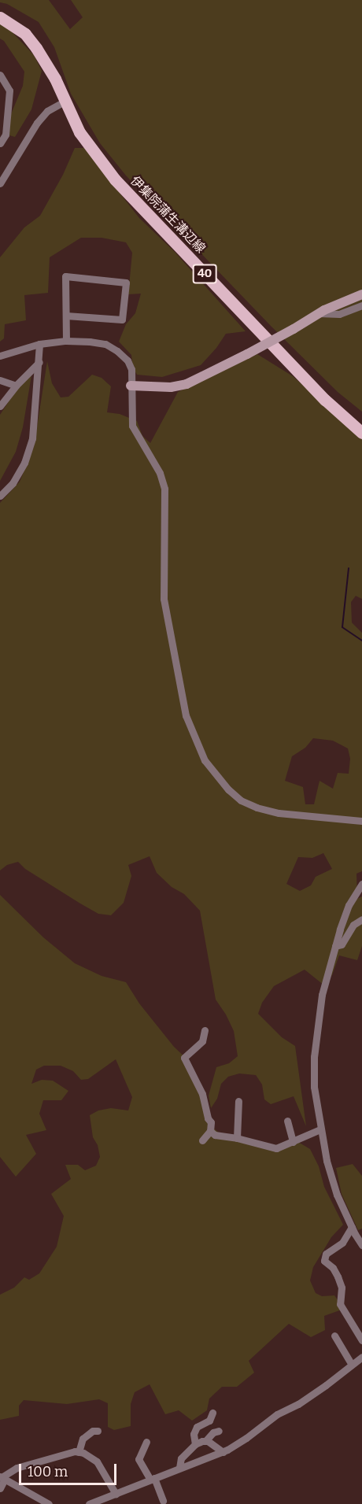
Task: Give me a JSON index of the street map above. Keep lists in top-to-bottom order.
{
  "streets": {
    "main road": ["伊集院蒲生溝辺線", "40"]
  },
  "scale_bar": "100 m"
}
